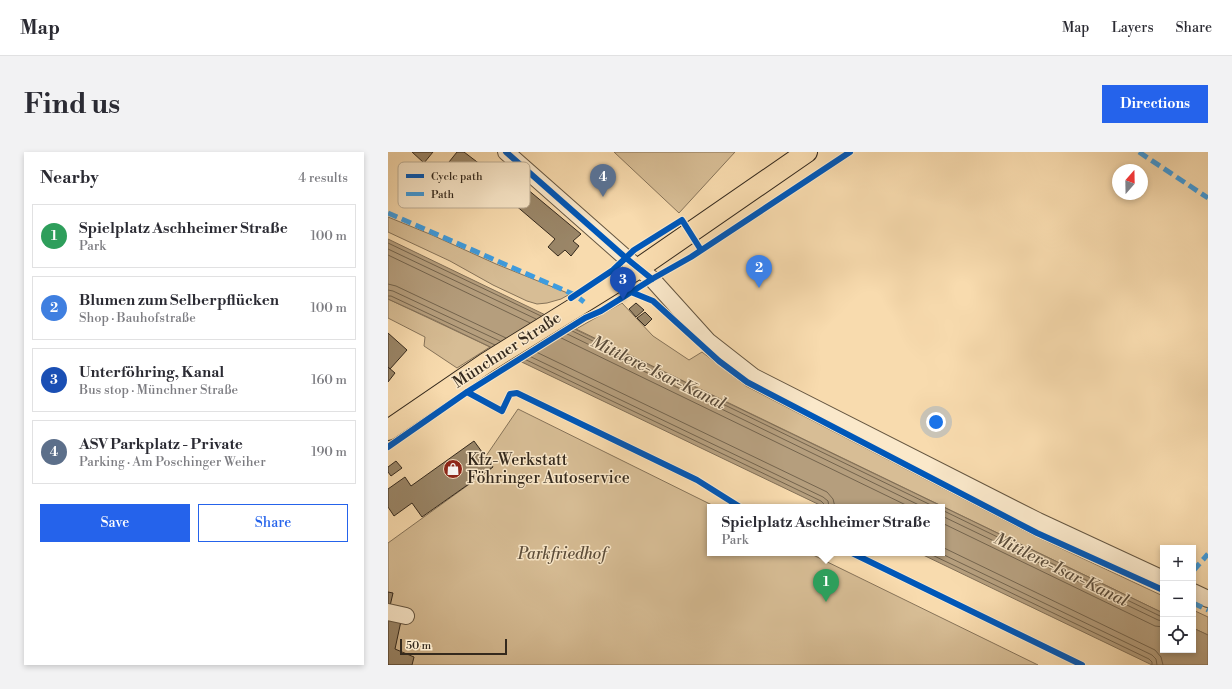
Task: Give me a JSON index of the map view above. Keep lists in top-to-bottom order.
{
  "streets": {
    "main road": ["Münchner Straße"]
  },
  "water": ["Mittlere-Isar-Kanal"],
  "parks": ["Parkfriedhof"],
  "places": {
    "shop": ["Kfz-Werkstatt Föhringer Autoservice"]
  },
  "legend": ["Cycle path", "Path"],
  "scale_bar": "50 m",
  "north": "top",
  "page": {
    "header": "Map",
    "nav": ["Map", "Layers", "Share"],
    "buttons": [
      "Directions",
      ["Save", "Share"]
    ],
    "title": "Find us",
    "heading": ["Nearby", "4 results"],
    "pins": [
      "4",
      "2",
      "3",
      "1"
    ],
    "list": [
      {
        "mark": "1",
        "name": "Spielplatz Aschheimer Straße",
        "note": "Park",
        "value": "100 m"
      },
      {
        "mark": "2",
        "name": "Blumen zum Selberpflücken",
        "note": "Shop · Bauhofstraße",
        "value": "100 m"
      },
      {
        "mark": "3",
        "name": "Unterföhring, Kanal",
        "note": "Bus stop · Münchner Straße",
        "value": "160 m"
      },
      {
        "mark": "4",
        "name": "ASV Parkplatz - Private",
        "note": "Parking · Am Poschinger Weiher",
        "value": "190 m"
      }
    ],
    "popup": ["Spielplatz Aschheimer Straße", "Park"],
    "map_buttons": ["+", "−"],
    "scale": "50 m"
  }
}
